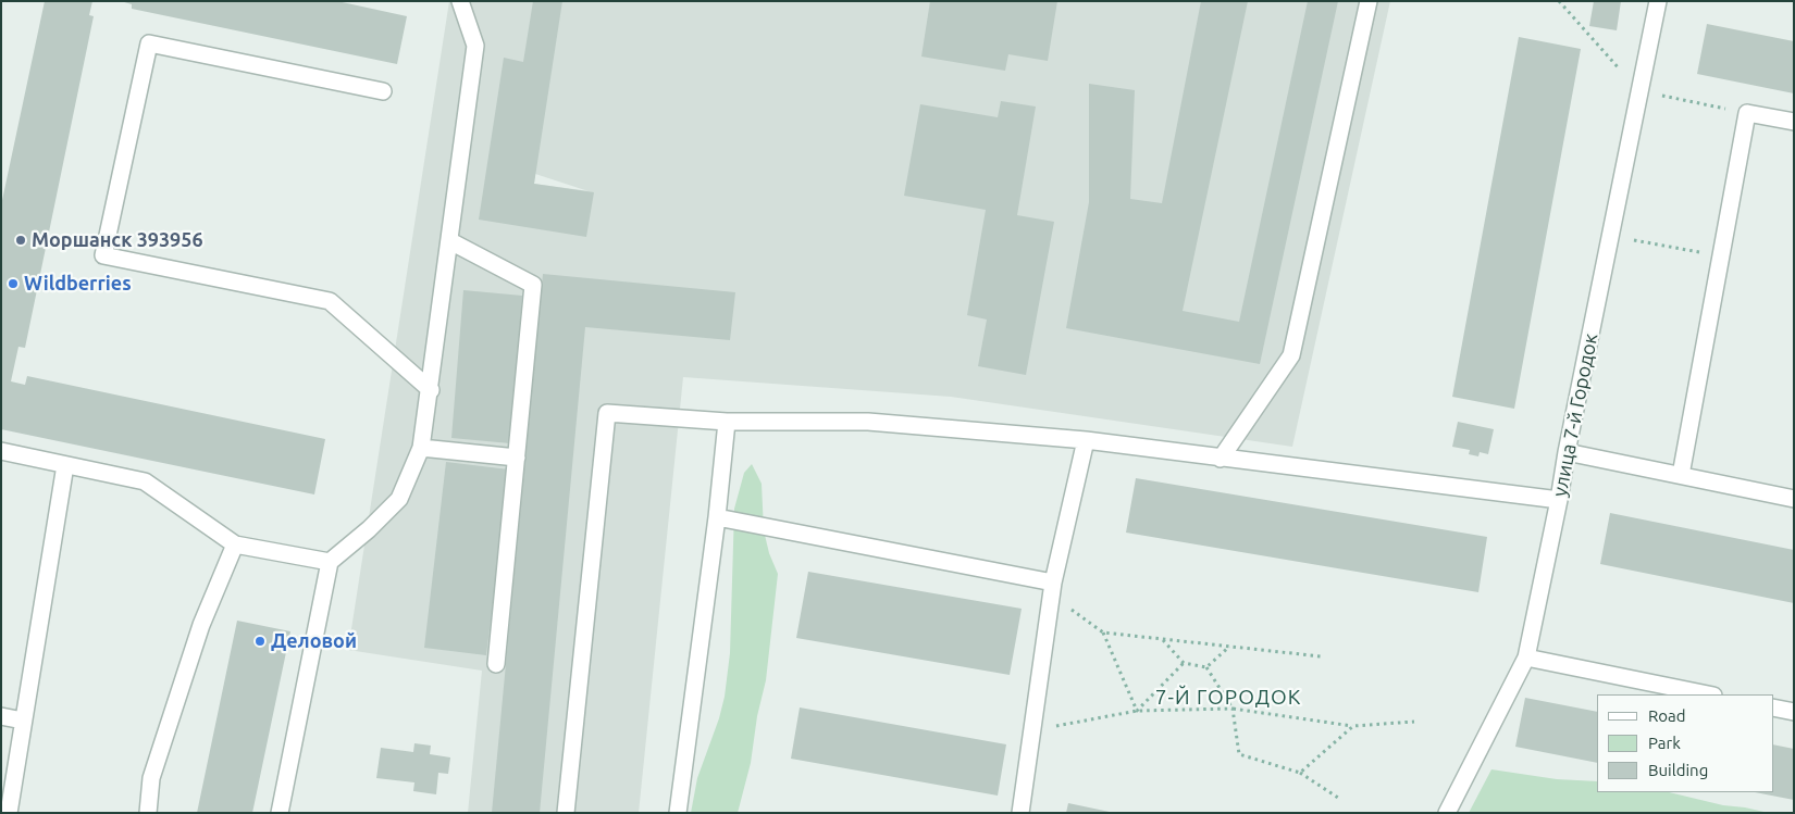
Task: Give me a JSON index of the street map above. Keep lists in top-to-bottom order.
{
  "streets": {
    "street": ["улица 7-й Городок"]
  },
  "districts": ["7-Й ГОРОДОК"],
  "places": ["Моршанск 393956", "Wildberries", "Деловой"],
  "legend": ["Road", "Park", "Building"]
}
